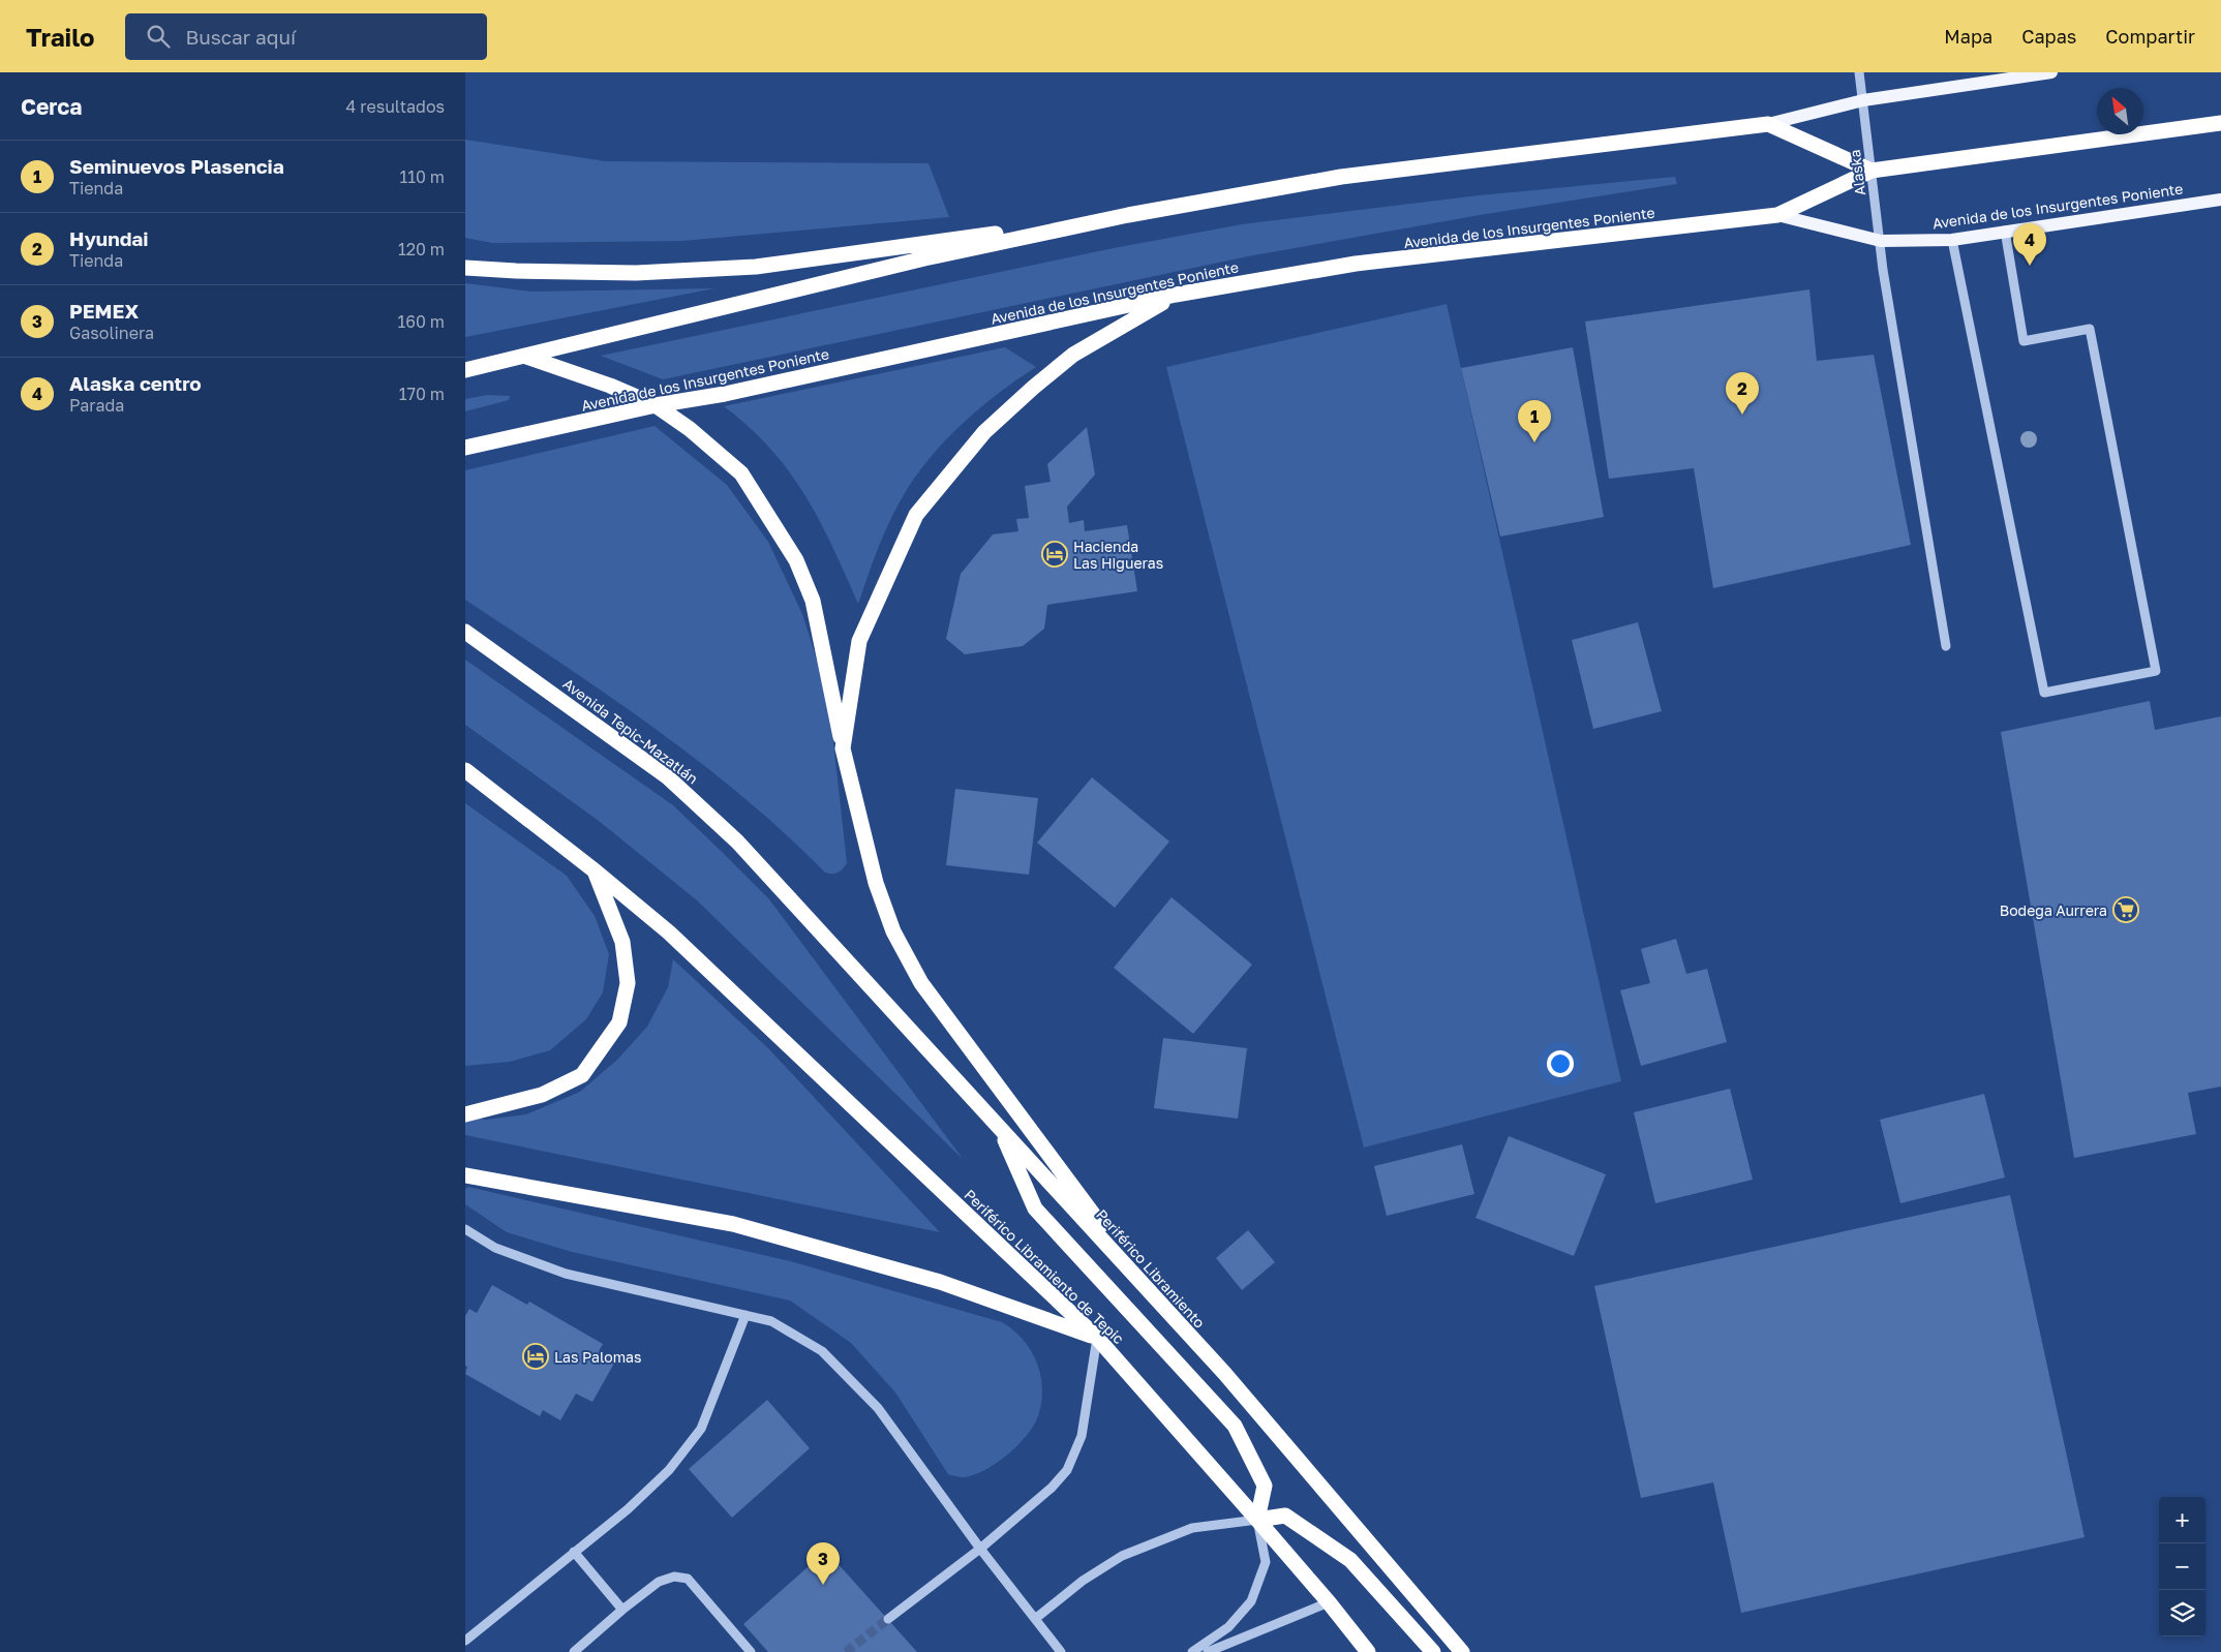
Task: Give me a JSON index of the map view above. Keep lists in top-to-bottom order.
{
  "streets": {
    "highway": [
      "Avenida de los Insurgentes Poniente",
      "Avenida Tepic-Mazatlán",
      "Periférico Libramiento de Tepic",
      "Periférico Libramiento"
    ],
    "street": ["Alaska"]
  },
  "crossings": [
    ["Alaska", "Avenida de los Insurgentes Poniente"],
    ["Avenida Tepic-Mazatlán", "Periférico Libramiento"]
  ],
  "places": {
    "hotel": ["Hacienda Las Higueras", "Las Palomas"],
    "supermarket": ["Bodega Aurrera"]
  },
  "north": "top left",
  "page": {
    "header": "Trailo",
    "search": "Buscar aquí",
    "nav": ["Mapa", "Capas", "Compartir"],
    "heading": ["Cerca", "4 resultados"],
    "list": [
      {
        "mark": "1",
        "name": "Seminuevos Plasencia",
        "note": "Tienda",
        "value": "110 m"
      },
      {
        "mark": "2",
        "name": "Hyundai",
        "note": "Tienda",
        "value": "120 m"
      },
      {
        "mark": "3",
        "name": "PEMEX",
        "note": "Gasolinera",
        "value": "160 m"
      },
      {
        "mark": "4",
        "name": "Alaska centro",
        "note": "Parada",
        "value": "170 m"
      }
    ],
    "pins": [
      "4",
      "2",
      "1",
      "3"
    ],
    "map_buttons": ["+", "−"]
  }
}
